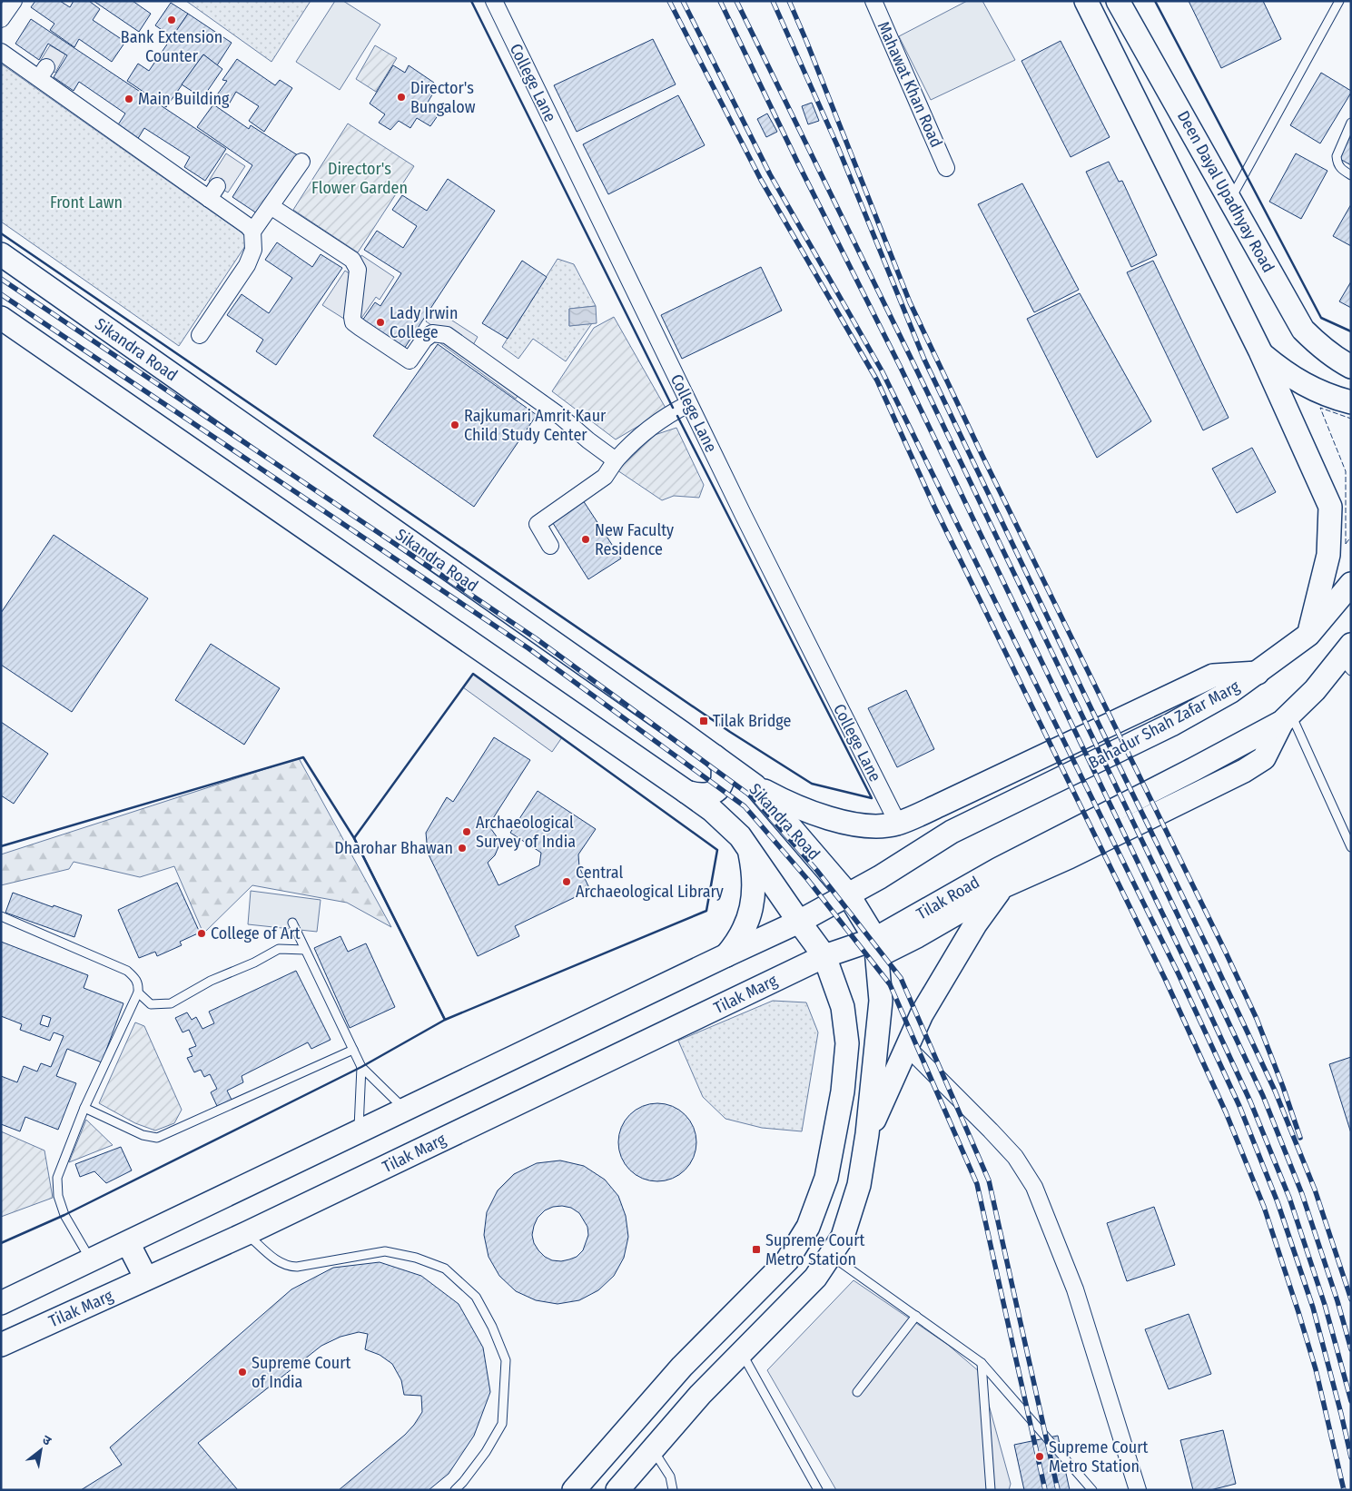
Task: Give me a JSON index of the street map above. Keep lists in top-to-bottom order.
{
  "streets": {
    "main road": [
      "Deen Dayal Upadhyay Road",
      "Sikandra Road",
      "Bahadur Shah Zafar Marg",
      "Tilak Road",
      "Tilak Marg"
    ],
    "street": ["College Lane", "Mahawat Khan Road"]
  },
  "crossings": [
    ["Sikandra Road", "Tilak Road"],
    ["Sikandra Road", "Tilak Marg"],
    ["Tilak Road", "Tilak Marg"]
  ],
  "parks": ["Director's Flower Garden", "Front Lawn"],
  "places": {
    "other": [
      "Bank Extension Counter",
      "Director's Bungalow",
      "Main Building",
      "Lady Irwin College",
      "Rajkumari Amrit Kaur Child Study Center",
      "New Faculty Residence",
      "Archaeological Survey of India",
      "Dharohar Bhawan",
      "Central Archaeological Library",
      "College of Art",
      "Supreme Court of India",
      "Supreme Court Metro Station"
    ],
    "transit": ["Tilak Bridge", "Supreme Court‌ Metro Station"]
  },
  "north": "top right"
}
